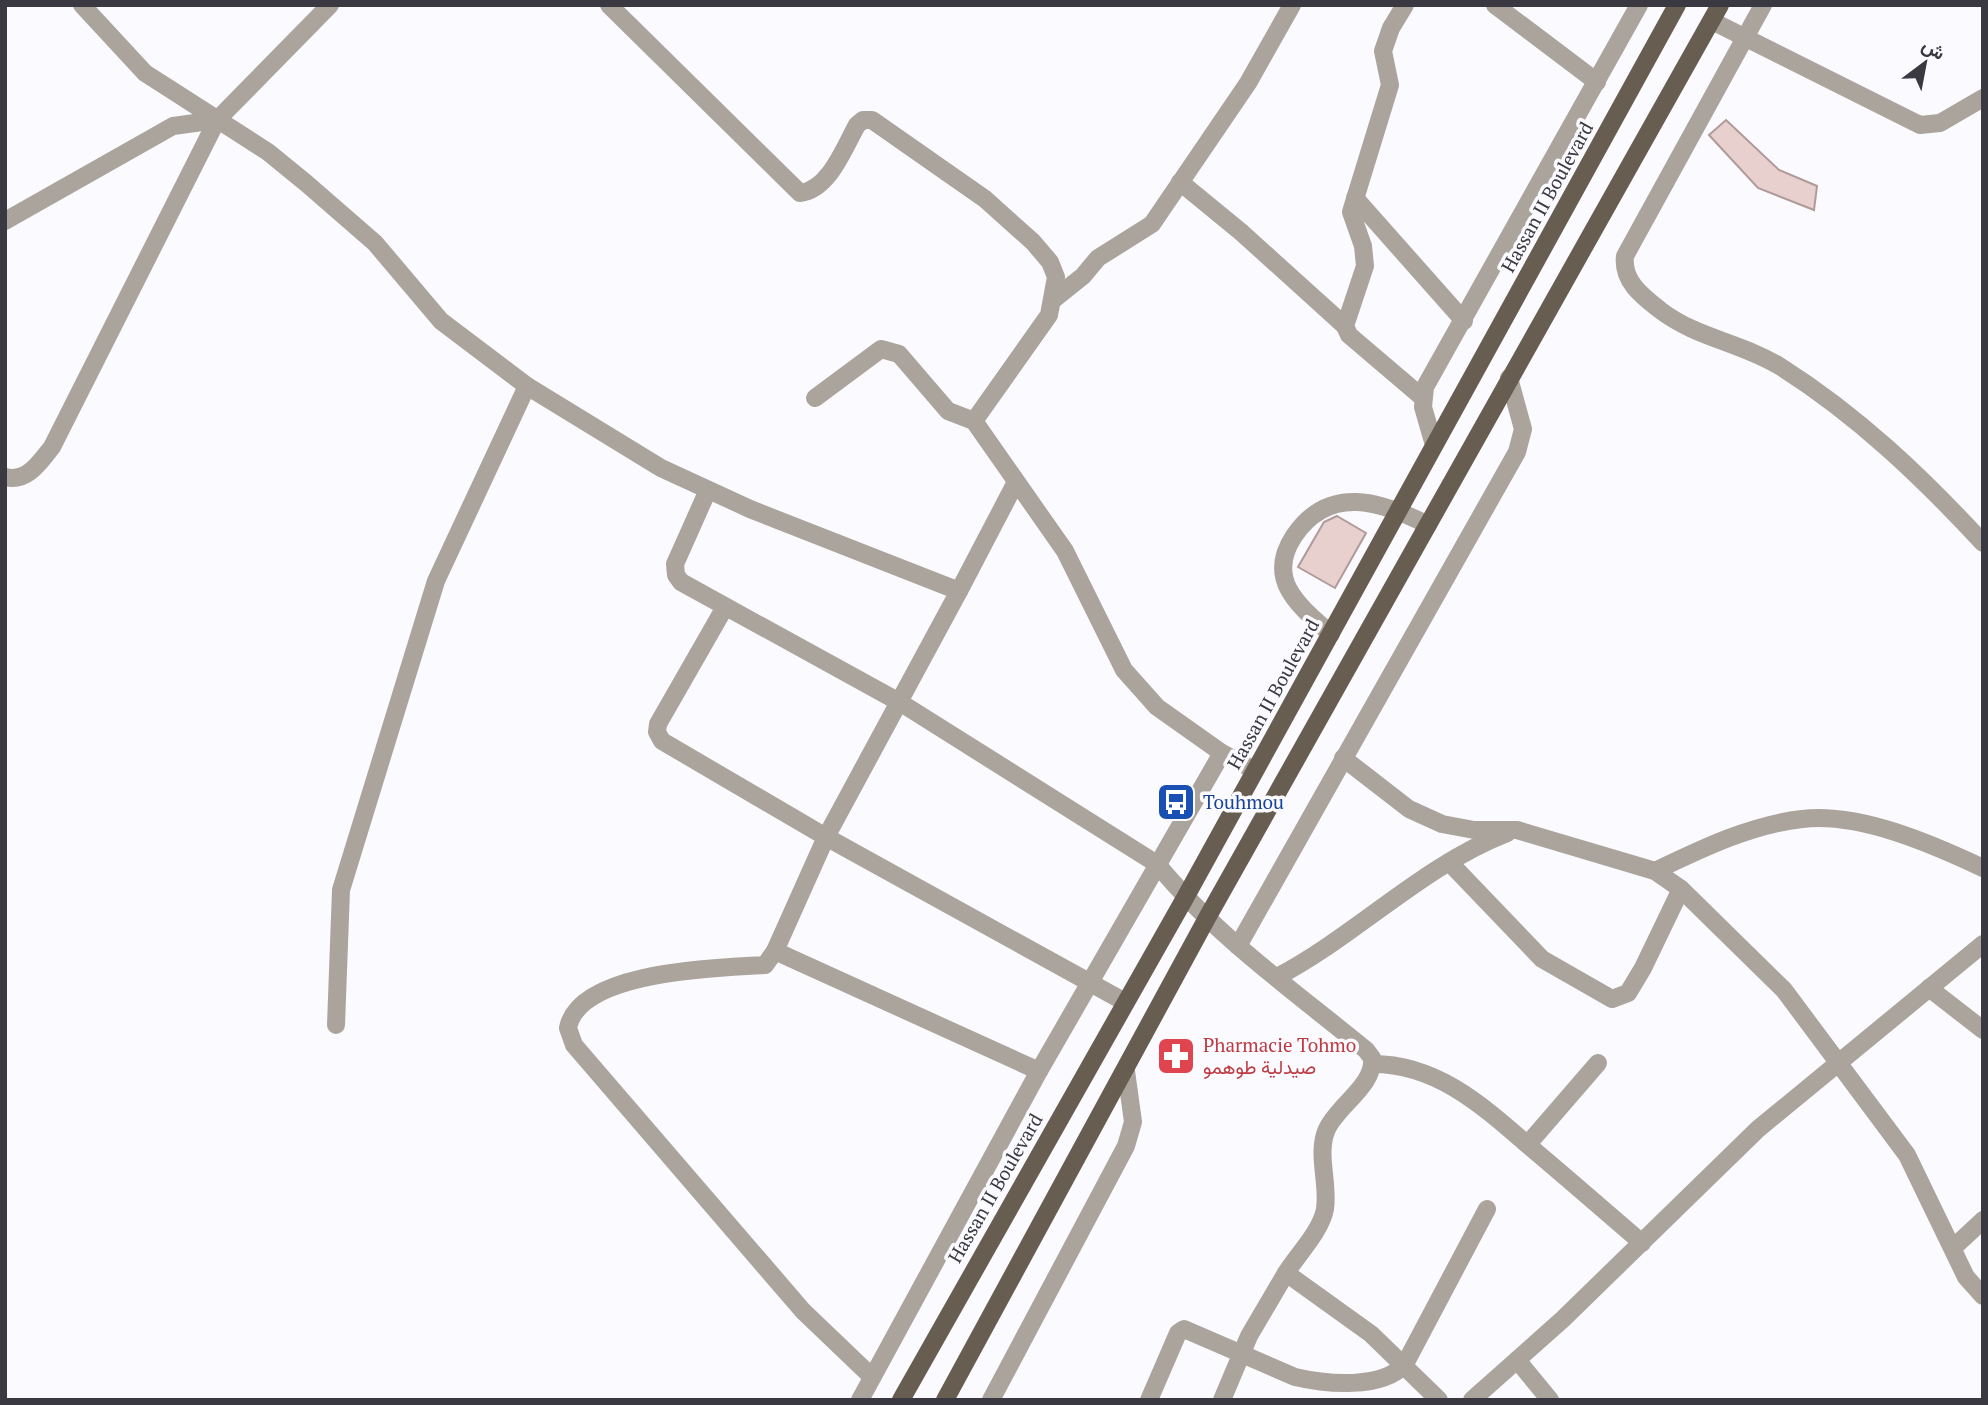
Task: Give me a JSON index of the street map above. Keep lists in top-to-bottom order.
{
  "streets": {
    "main road": ["Hassan II Boulevard"]
  },
  "places": {
    "bus stop": ["Touhmou"],
    "pharmacy": ["Pharmacie Tohmo صيدلية طوهمو"]
  },
  "north": "top right"
}
